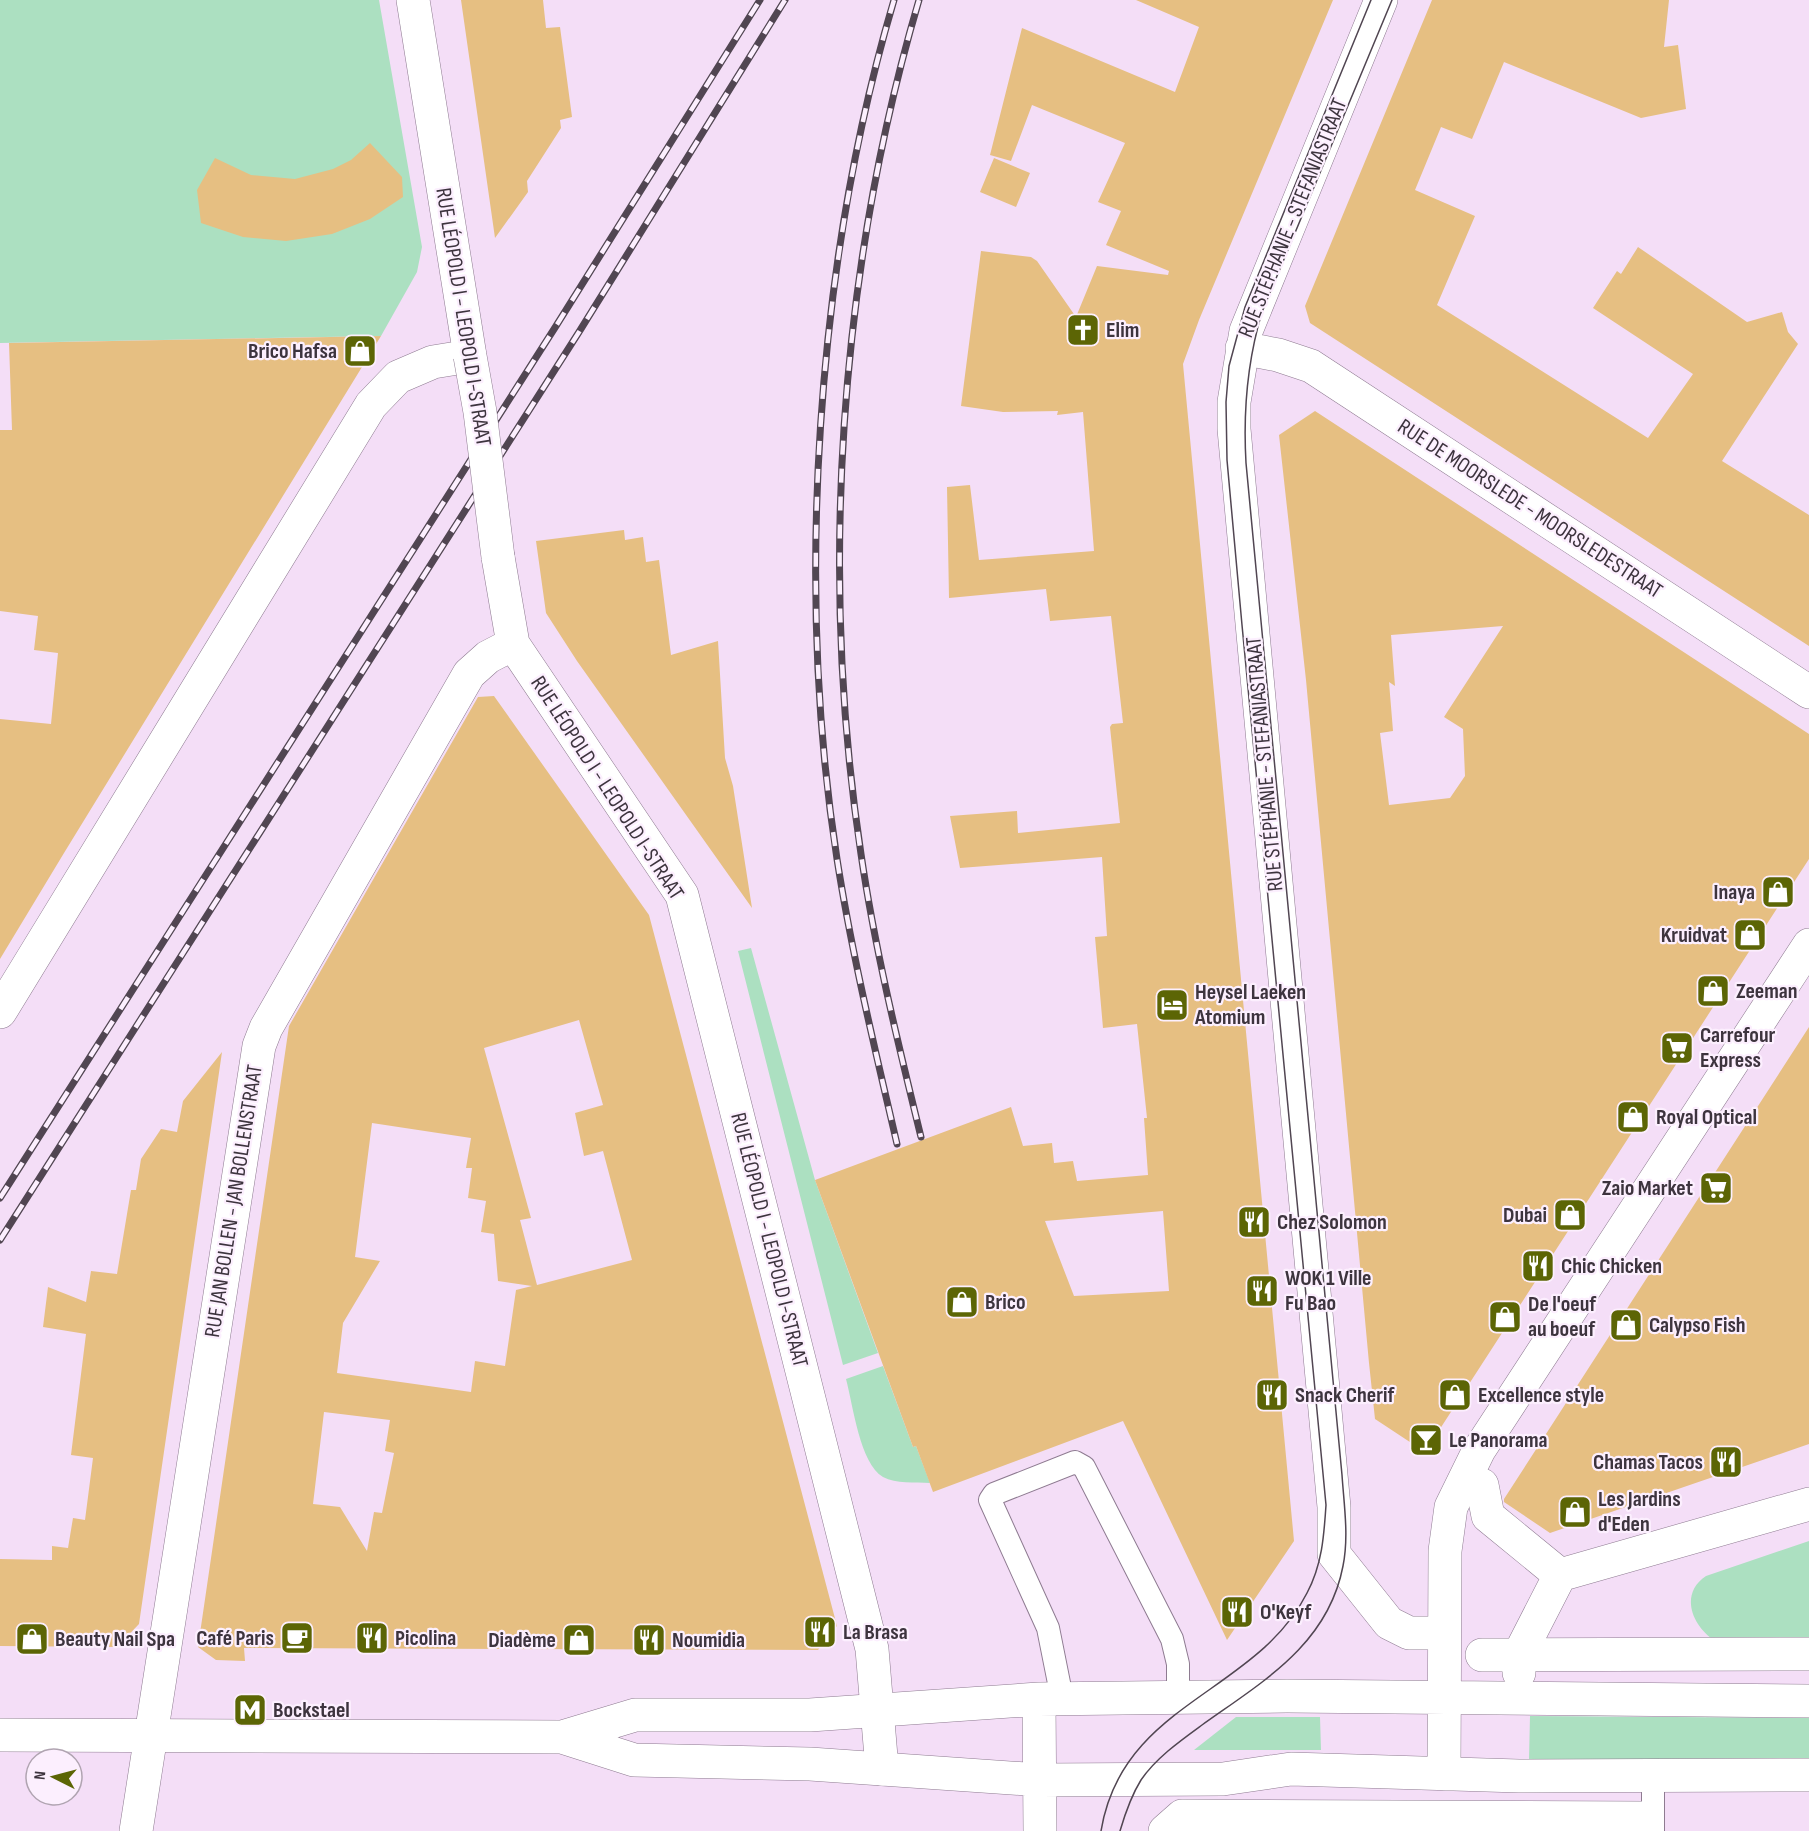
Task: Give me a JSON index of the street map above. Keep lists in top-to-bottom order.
{
  "streets": {
    "street": [
      "RUE STÉPHANIE - STEFANIASTRAAT",
      "RUE LÉOPOLD I - LEOPOLD I-STRAAT",
      "RUE DE MOORSLEDE - MOORSLEDESTRAAT",
      "RUE JAN BOLLEN - JAN BOLLENSTRAAT"
    ]
  },
  "crossings": [
    ["RUE STÉPHANIE - STEFANIASTRAAT", "RUE DE MOORSLEDE - MOORSLEDESTRAAT"],
    ["RUE LÉOPOLD I - LEOPOLD I-STRAAT", "RUE JAN BOLLEN - JAN BOLLENSTRAAT"]
  ],
  "places": {
    "church": ["Elim"],
    "shop": [
      "Brico Hafsa",
      "Inaya",
      "Kruidvat",
      "Zeeman",
      "Royal Optical",
      "Dubai",
      "Brico",
      "De l'oeuf au boeuf",
      "Calypso Fish",
      "Excellence style",
      "Les Jardins d'Eden",
      "Beauty Nail Spa",
      "Diadème"
    ],
    "hotel": ["Heysel Laeken Atomium"],
    "supermarket": ["Carrefour Express", "Zaio Market"],
    "restaurant": [
      "Chez Solomon",
      "Chic Chicken",
      "WOK 1 Ville Fu Bao",
      "Snack Cherif",
      "Chamas Tacos",
      "O'Keyf",
      "La Brasa",
      "Picolina",
      "Noumidia"
    ],
    "bar": ["Le Panorama"],
    "cafe": ["Café Paris"],
    "metro station": ["Bockstael"]
  },
  "north": "left"
}
